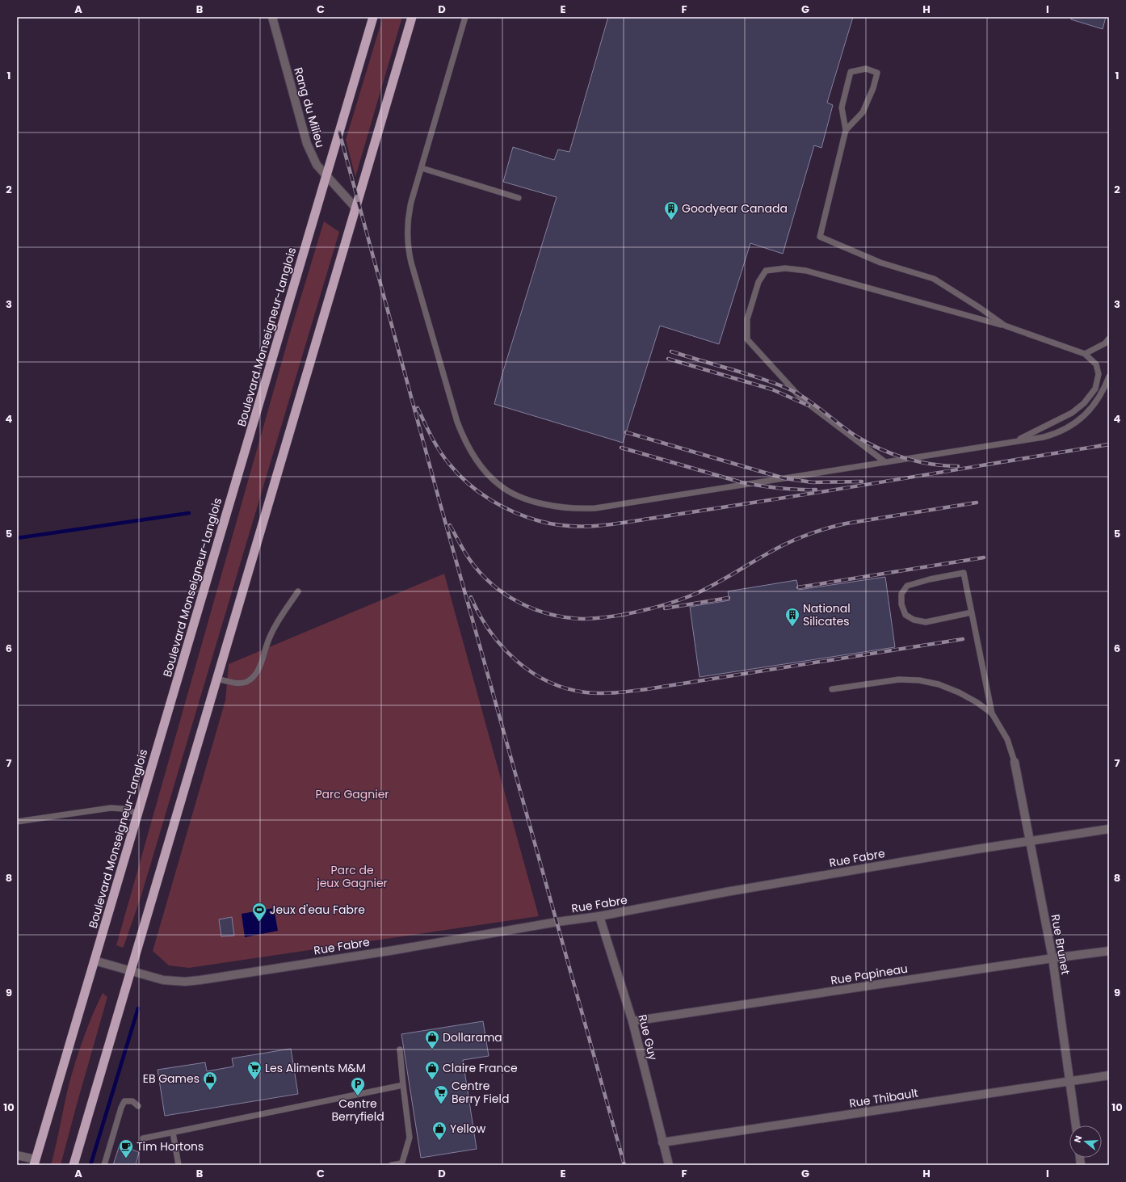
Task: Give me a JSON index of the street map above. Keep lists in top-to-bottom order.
{
  "streets": {
    "highway": ["Boulevard Monseigneur-Langlois"],
    "street": [
      "Rang du Milieu",
      "Rue Fabre",
      "Rue Brunet",
      "Rue Papineau",
      "Rue Guy",
      "Rue Thibault"
    ]
  },
  "crossings": [
    ["Rang du Milieu", "Boulevard Monseigneur-Langlois"],
    ["Boulevard Monseigneur-Langlois", "Rue Fabre"],
    ["Rue Fabre", "Rue Brunet"],
    ["Rue Fabre", "Rue Guy"],
    ["Rue Brunet", "Rue Papineau"],
    ["Rue Brunet", "Rue Thibault"],
    ["Rue Papineau", "Rue Guy"],
    ["Rue Guy", "Rue Thibault"]
  ],
  "parks": ["Parc Gagnier", "Parc de jeux Gagnier"],
  "places": {
    "building": ["Goodyear Canada", "National Silicates"],
    "sports": ["Jeux d'eau Fabre"],
    "shop": [
      "Dollarama",
      "Claire France",
      "EB Games",
      "Yellow"
    ],
    "supermarket": ["Les Aliments M&M", "Centre Berry Field"],
    "parking": ["Centre Berryfield"],
    "cafe": ["Tim Hortons"]
  },
  "north": "left",
  "grid": {
    "columns": [
      "A",
      "B",
      "C",
      "D",
      "E",
      "F",
      "G",
      "H",
      "I"
    ],
    "rows": [
      "1",
      "2",
      "3",
      "4",
      "5",
      "6",
      "7",
      "8",
      "9",
      "10"
    ]
  }
}
